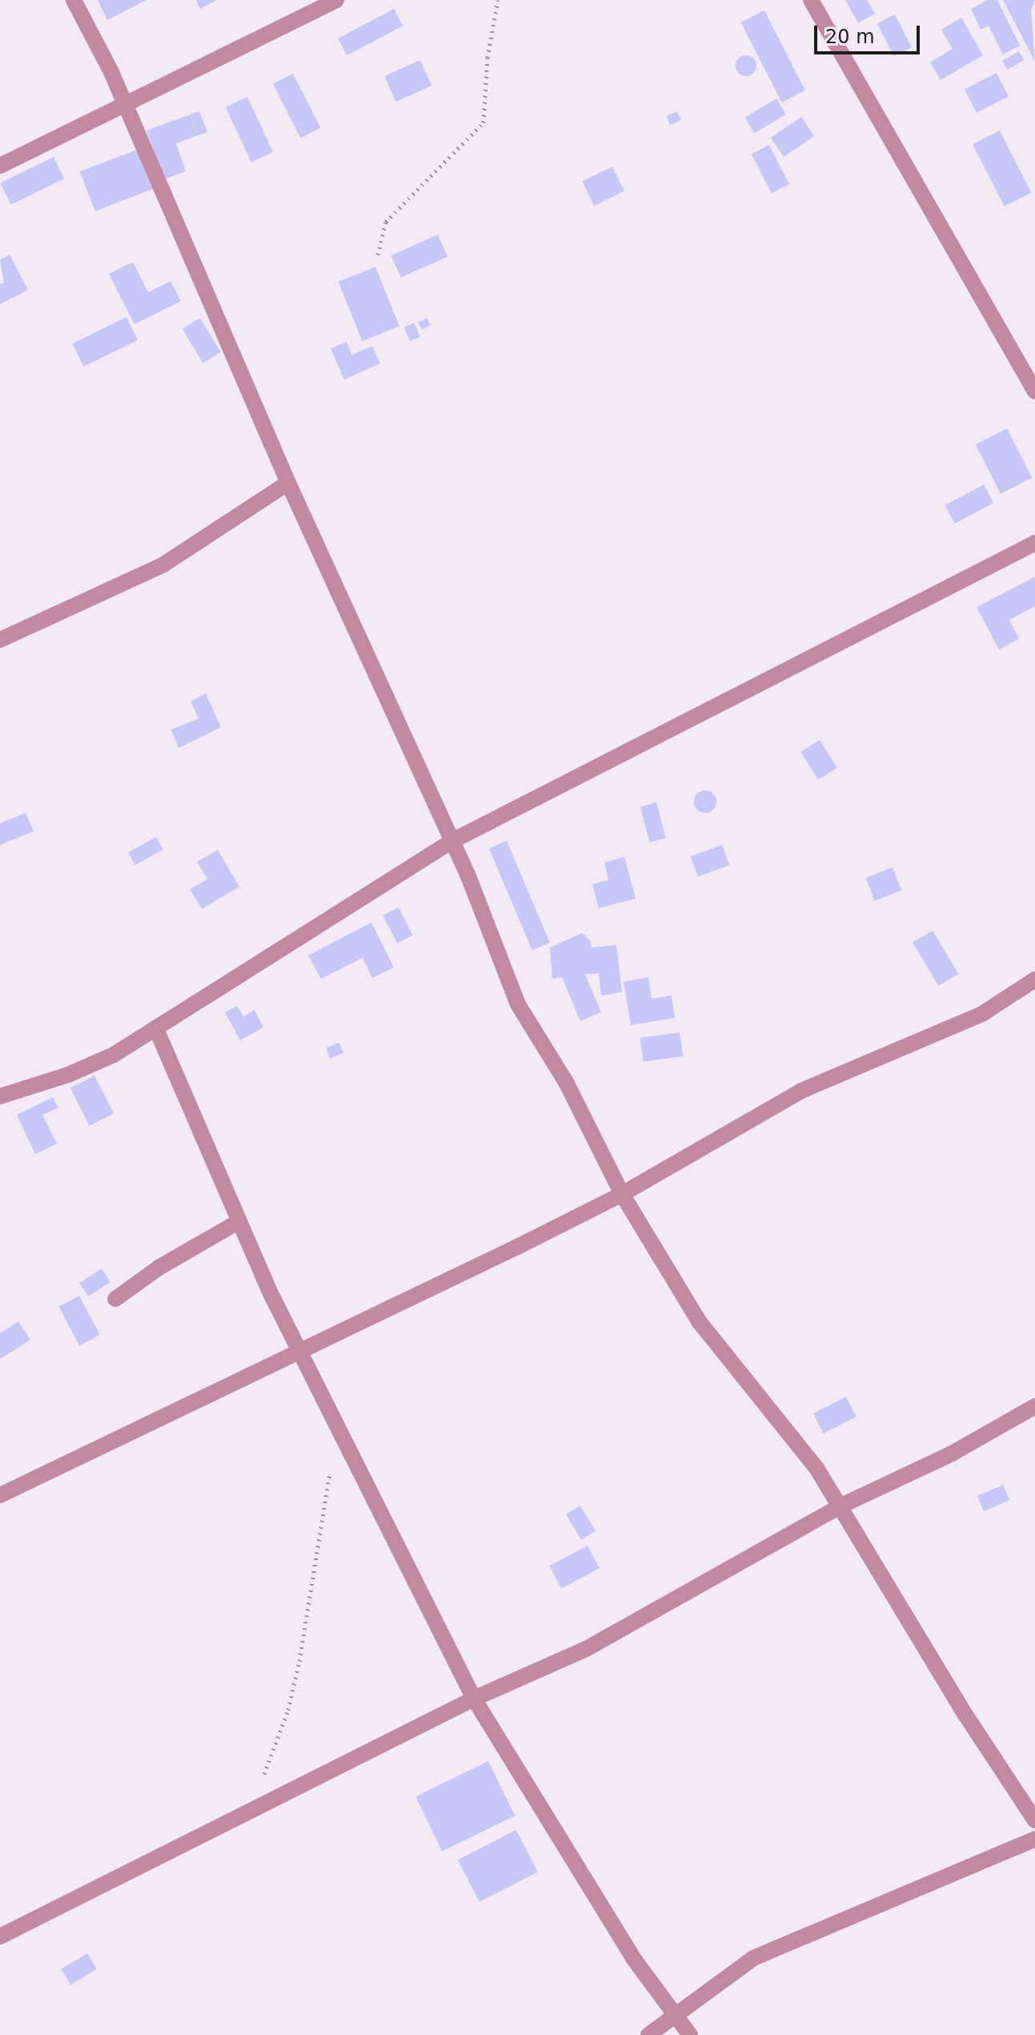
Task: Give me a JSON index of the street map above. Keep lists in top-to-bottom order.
{
  "scale_bar": "20 m"
}
